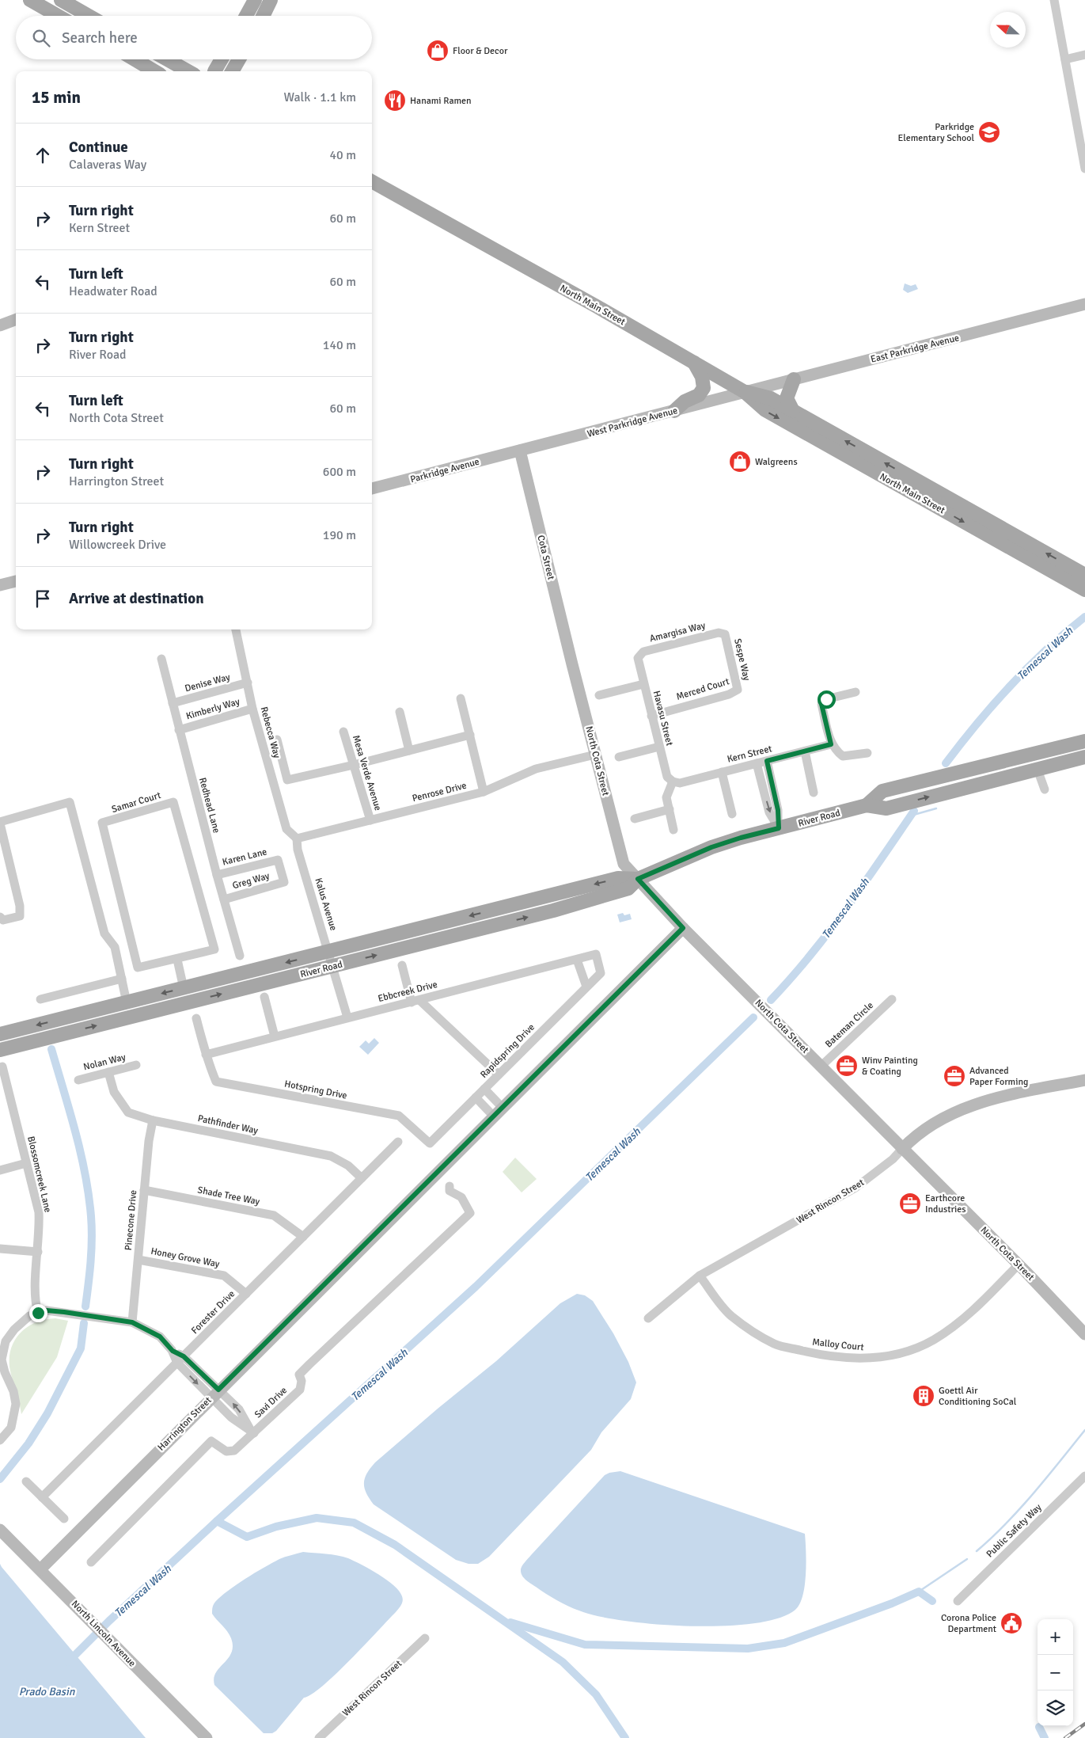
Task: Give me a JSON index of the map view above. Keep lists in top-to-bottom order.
{
  "streets": {
    "main road": ["North Main Street", "River Road"],
    "street": [
      "East Parkridge Avenue",
      "West Parkridge Avenue",
      "Parkridge Avenue",
      "Cota Street",
      "Amargisa Way",
      "Sespe Way",
      "Denise Way",
      "Merced Court",
      "Kimberly Way",
      "Havasu Street",
      "Rebecca Way",
      "Kern Street",
      "North Cota Street",
      "Mesa Verde Avenue",
      "Penrose Drive",
      "Samar Court",
      "Redhead Lane",
      "Karen Lane",
      "Greg Way",
      "Kalus Avenue",
      "Ebbcreek Drive",
      "Bateman Circle",
      "Rapidspring Drive",
      "Nolan Way",
      "Hotspring Drive",
      "Pathfinder Way",
      "Blossomcreek Lane",
      "Shade Tree Way",
      "West Rincon Street",
      "Pinecone Drive",
      "Honey Grove Way",
      "Forester Drive",
      "Malloy Court",
      "Savi Drive",
      "Harrington Street",
      "Public Safety Way",
      "North Lincoln Avenue"
    ]
  },
  "crossings": [
    ["North Main Street", "East Parkridge Avenue"],
    ["North Main Street", "West Parkridge Avenue"],
    ["East Parkridge Avenue", "West Parkridge Avenue"],
    ["West Parkridge Avenue", "Parkridge Avenue"],
    ["West Parkridge Avenue", "Cota Street"],
    ["Parkridge Avenue", "Cota Street"],
    ["Cota Street", "North Cota Street"],
    ["Amargisa Way", "Sespe Way"],
    ["Amargisa Way", "Havasu Street"],
    ["Sespe Way", "Merced Court"],
    ["Denise Way", "Rebecca Way"],
    ["Denise Way", "Redhead Lane"],
    ["Merced Court", "Havasu Street"],
    ["Kimberly Way", "Rebecca Way"],
    ["Kimberly Way", "Redhead Lane"],
    ["Havasu Street", "Kern Street"],
    ["Rebecca Way", "Penrose Drive"],
    ["Rebecca Way", "Kalus Avenue"],
    ["North Cota Street", "Penrose Drive"],
    ["North Cota Street", "River Road"],
    ["North Cota Street", "Bateman Circle"],
    ["North Cota Street", "West Rincon Street"],
    ["North Cota Street", "Malloy Court"],
    ["North Cota Street", "Harrington Street"],
    ["Mesa Verde Avenue", "Penrose Drive"],
    ["Penrose Drive", "Kalus Avenue"],
    ["Redhead Lane", "Karen Lane"],
    ["Redhead Lane", "Greg Way"],
    ["River Road", "Kalus Avenue"],
    ["Karen Lane", "Greg Way"],
    ["Kalus Avenue", "Ebbcreek Drive"],
    ["Ebbcreek Drive", "Rapidspring Drive"],
    ["Ebbcreek Drive", "Hotspring Drive"],
    ["Rapidspring Drive", "Hotspring Drive"],
    ["Nolan Way", "Pathfinder Way"],
    ["Pathfinder Way", "Pinecone Drive"],
    ["Pathfinder Way", "Forester Drive"],
    ["Shade Tree Way", "Pinecone Drive"],
    ["Shade Tree Way", "Forester Drive"],
    ["West Rincon Street", "Malloy Court"],
    ["Pinecone Drive", "Honey Grove Way"],
    ["Honey Grove Way", "Forester Drive"],
    ["Savi Drive", "Harrington Street"],
    ["Harrington Street", "North Lincoln Avenue"]
  ],
  "water": ["Temescal Wash", "Prado Basin"],
  "places": {
    "shop": ["Floor & Decor", "Walgreens"],
    "restaurant": ["Hanami Ramen"],
    "school or university": ["Parkridge Elementary School"],
    "office": ["Winv Painting & Coating", "Advanced Paper Forming", "Earthcore Industries"],
    "building": ["Goettl Air Conditioning SoCal"],
    "public building": ["Corona Police Department"]
  },
  "north": "left",
  "page": {
    "search": "Search here",
    "heading": ["15 min", "Walk · 1.1 km"],
    "list": [
      ["Continue", "Calaveras Way", "40 m"],
      ["Turn right", "Kern Street", "60 m"],
      ["Turn left", "Headwater Road", "60 m"],
      ["Turn right", "River Road", "140 m"],
      ["Turn left", "North Cota Street", "60 m"],
      ["Turn right", "Harrington Street", "600 m"],
      ["Turn right", "Willowcreek Drive", "190 m"],
      "Arrive at destination"
    ],
    "map_buttons": ["+", "−"]
  }
}
